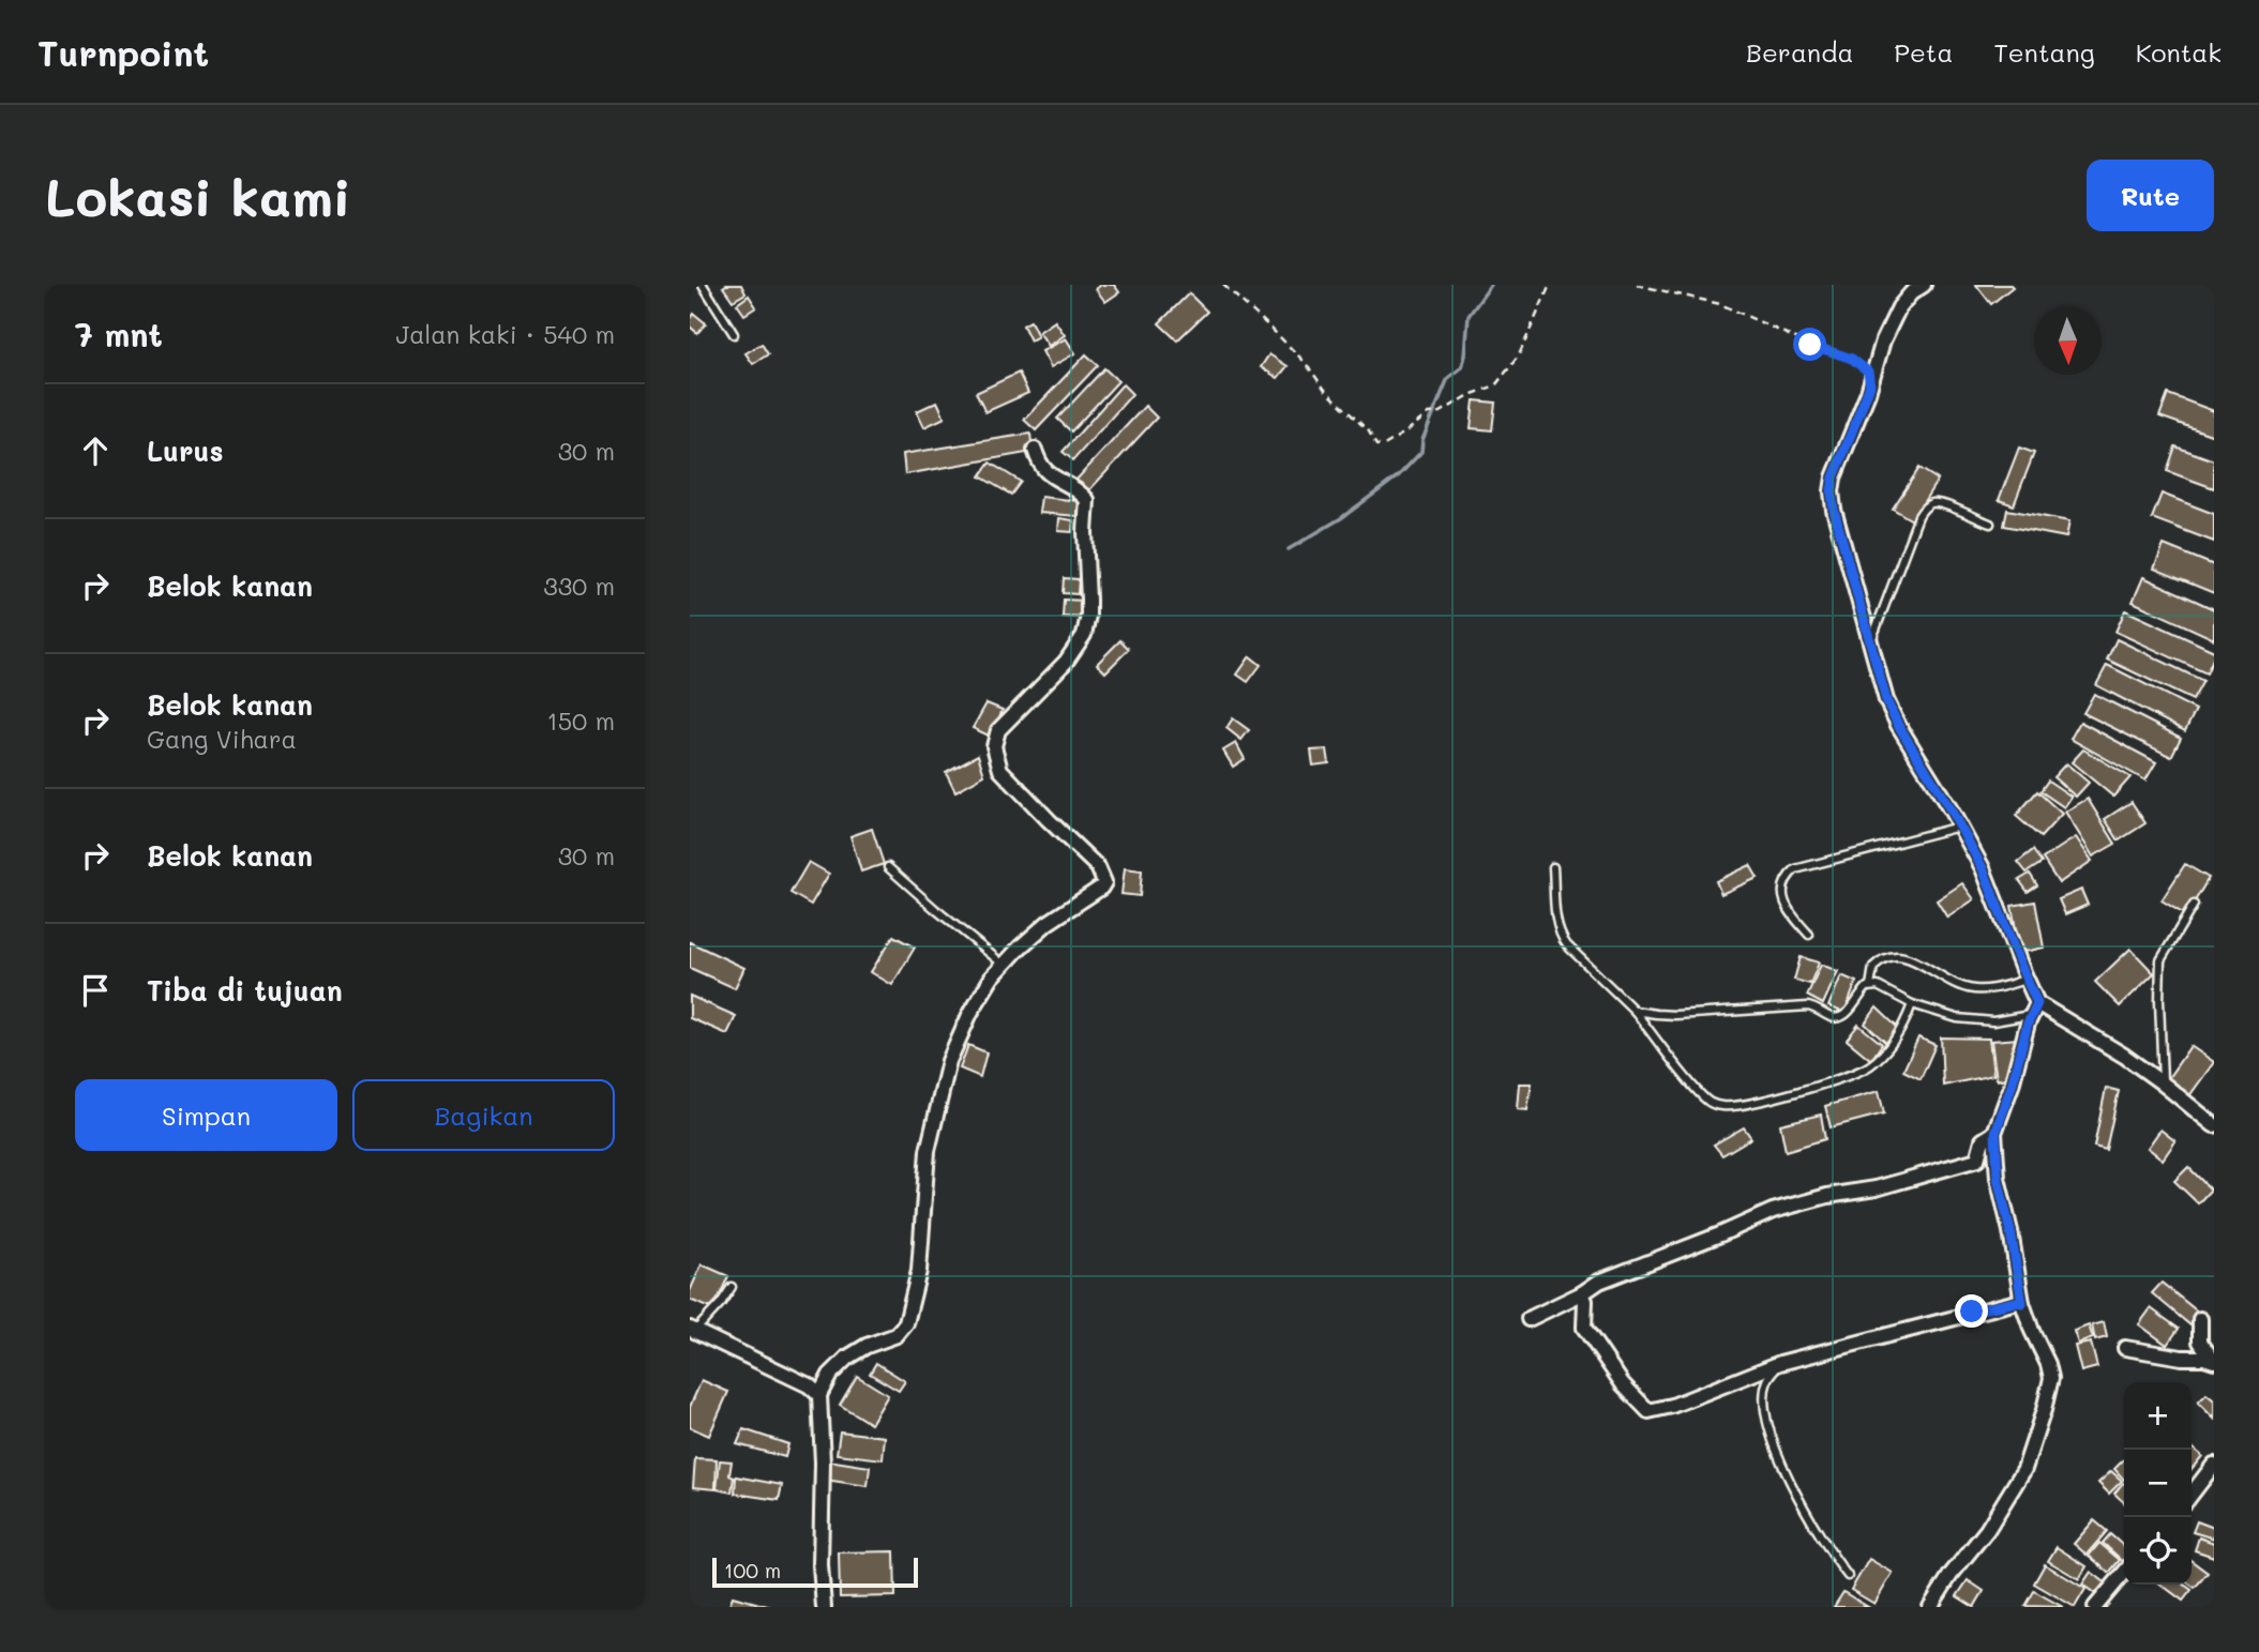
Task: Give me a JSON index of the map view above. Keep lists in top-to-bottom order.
{
  "scale_bar": "100 m",
  "north": "bottom",
  "page": {
    "header": "Turnpoint",
    "nav": [
      "Beranda",
      "Peta",
      "Tentang",
      "Kontak"
    ],
    "buttons": [
      "Rute",
      ["Simpan", "Bagikan"]
    ],
    "title": "Lokasi kami",
    "heading": ["7 mnt", "Jalan kaki · 540 m"],
    "list": [
      ["Lurus", "30 m"],
      ["Belok kanan", "330 m"],
      ["Belok kanan", "Gang Vihara", "150 m"],
      ["Belok kanan", "30 m"],
      "Tiba di tujuan"
    ],
    "map_buttons": ["+", "−"],
    "scale": "100 m"
  }
}
